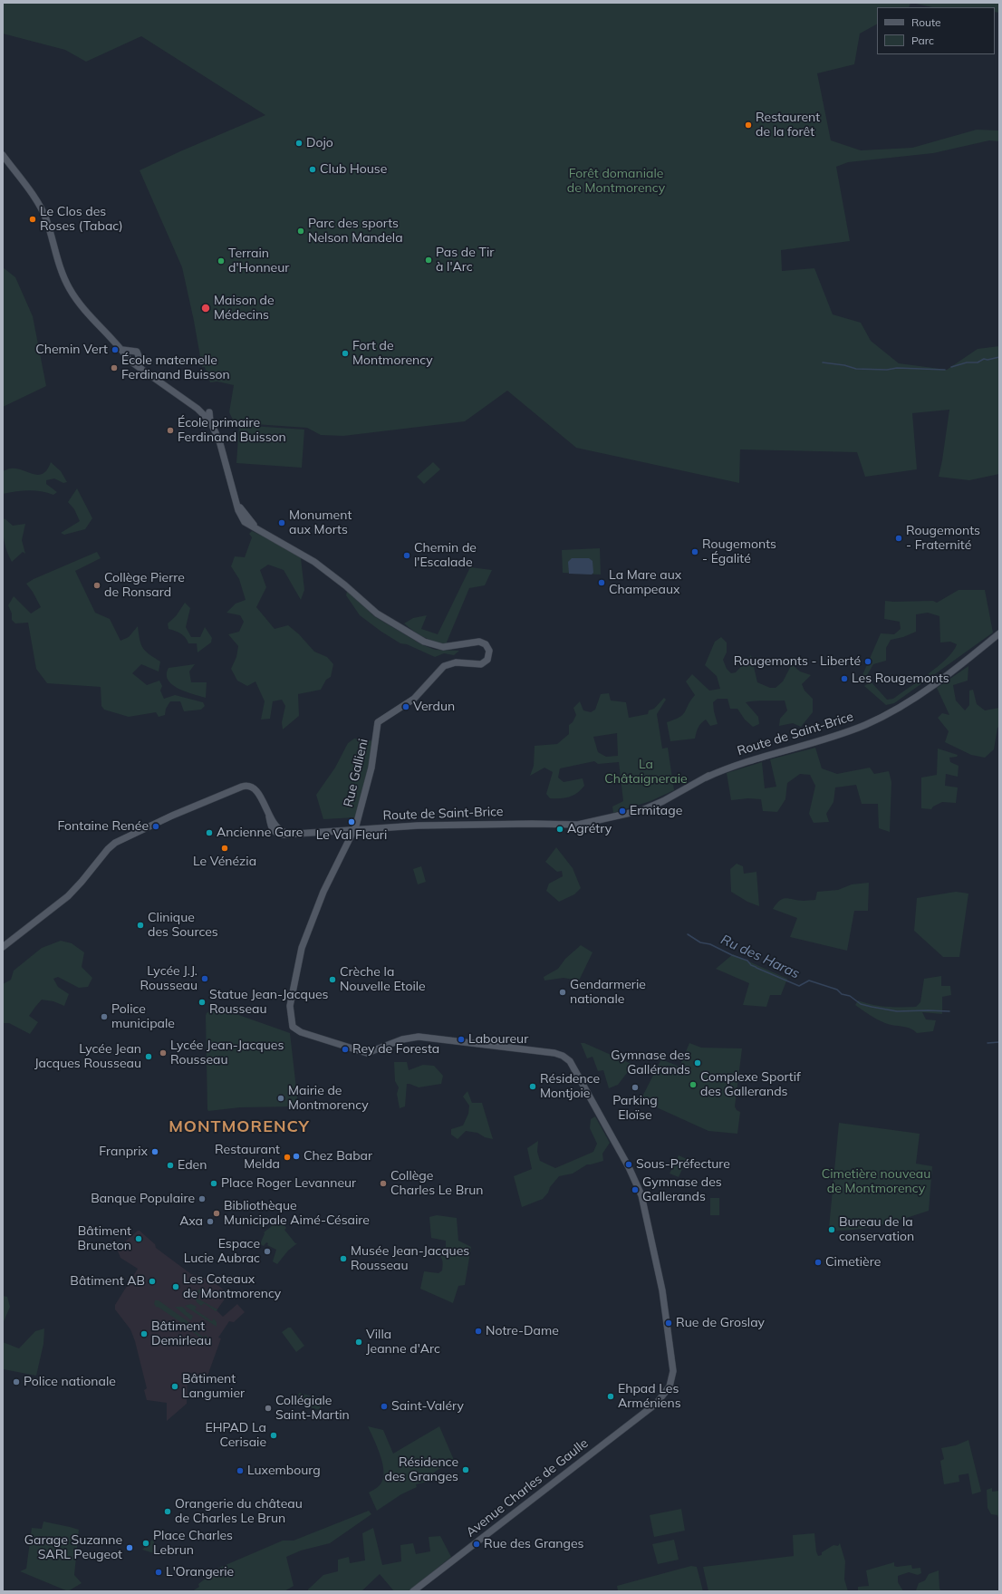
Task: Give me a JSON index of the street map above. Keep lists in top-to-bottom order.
{
  "streets": {
    "main road": ["Route de Saint-Brice", "Rue Gallieni", "Avenue Charles de Gaulle"]
  },
  "crossings": [
    ["Route de Saint-Brice", "Rue Gallieni"],
    ["Rue Gallieni", "Avenue Charles de Gaulle"]
  ],
  "districts": ["MONTMORENCY"],
  "water": ["Ru des Haras"],
  "parks": ["Forêt domaniale de Montmorency", "La Châtaigneraie", "Cimetière nouveau de Montmorency"],
  "places": [
    "Restaurent de la forêt",
    "Dojo",
    "Club House",
    "Le Clos des Roses (Tabac)",
    "Parc des sports Nelson Mandela",
    "Pas de Tir à l'Arc",
    "Terrain d'Honneur",
    "Maison de Médecins",
    "Chemin Vert",
    "Fort de Montmorency",
    "École maternelle Ferdinand Buisson",
    "École primaire Ferdinand Buisson",
    "Monument aux Morts",
    "Rougemonts - Fraternité",
    "Rougemonts - Égalité",
    "Chemin de l'Escalade",
    "La Mare aux Champeaux",
    "Collège Pierre de Ronsard",
    "Rougemonts - Liberté",
    "Les Rougemonts",
    "Verdun",
    "Ermitage",
    "Le Val Fleuri",
    "Fontaine Renée",
    "Agrétry",
    "Ancienne Gare",
    "Le Vénézia",
    "Clinique des Sources",
    "Lycée J.J. Rousseau",
    "Crèche la Nouvelle Etoile",
    "Gendarmerie nationale",
    "Statue Jean-Jacques Rousseau",
    "Police municipale",
    "Laboureur",
    "Rey de Foresta",
    "Lycée Jean-Jacques Rousseau",
    "Lycée Jean Jacques Rousseau",
    "Gymnase des Gallérands",
    "Complexe Sportif des Gallerands",
    "Résidence Montjoie",
    "Parking Eloïse",
    "Mairie de Montmorency",
    "Franprix",
    "Chez Babar",
    "Restaurant Melda",
    "Sous-Préfecture",
    "Eden",
    "Place Roger Levanneur",
    "Collège Charles Le Brun",
    "Gymnase des Gallerands",
    "Banque Populaire",
    "Bibliothèque Municipale Aimé-Césaire",
    "Axa",
    "Bureau de la conservation",
    "Bâtiment Bruneton",
    "Espace Lucie Aubrac",
    "Musée Jean-Jacques Rousseau",
    "Cimetière",
    "Bâtiment AB",
    "Les Coteaux de Montmorency",
    "Rue de Groslay",
    "Notre-Dame",
    "Bâtiment Demirleau",
    "Villa Jeanne d'Arc",
    "Police nationale",
    "Bâtiment Langumier",
    "Ehpad Les Arméniens",
    "Saint-Valéry",
    "Collégiale Saint-Martin",
    "EHPAD La Cerisaie",
    "Résidence des Granges",
    "Luxembourg",
    "Orangerie du château de Charles Le Brun",
    "Place Charles Lebrun",
    "Rue des Granges",
    "Garage Suzanne SARL Peugeot",
    "L'Orangerie"
  ],
  "legend": ["Route", "Parc"]
}
